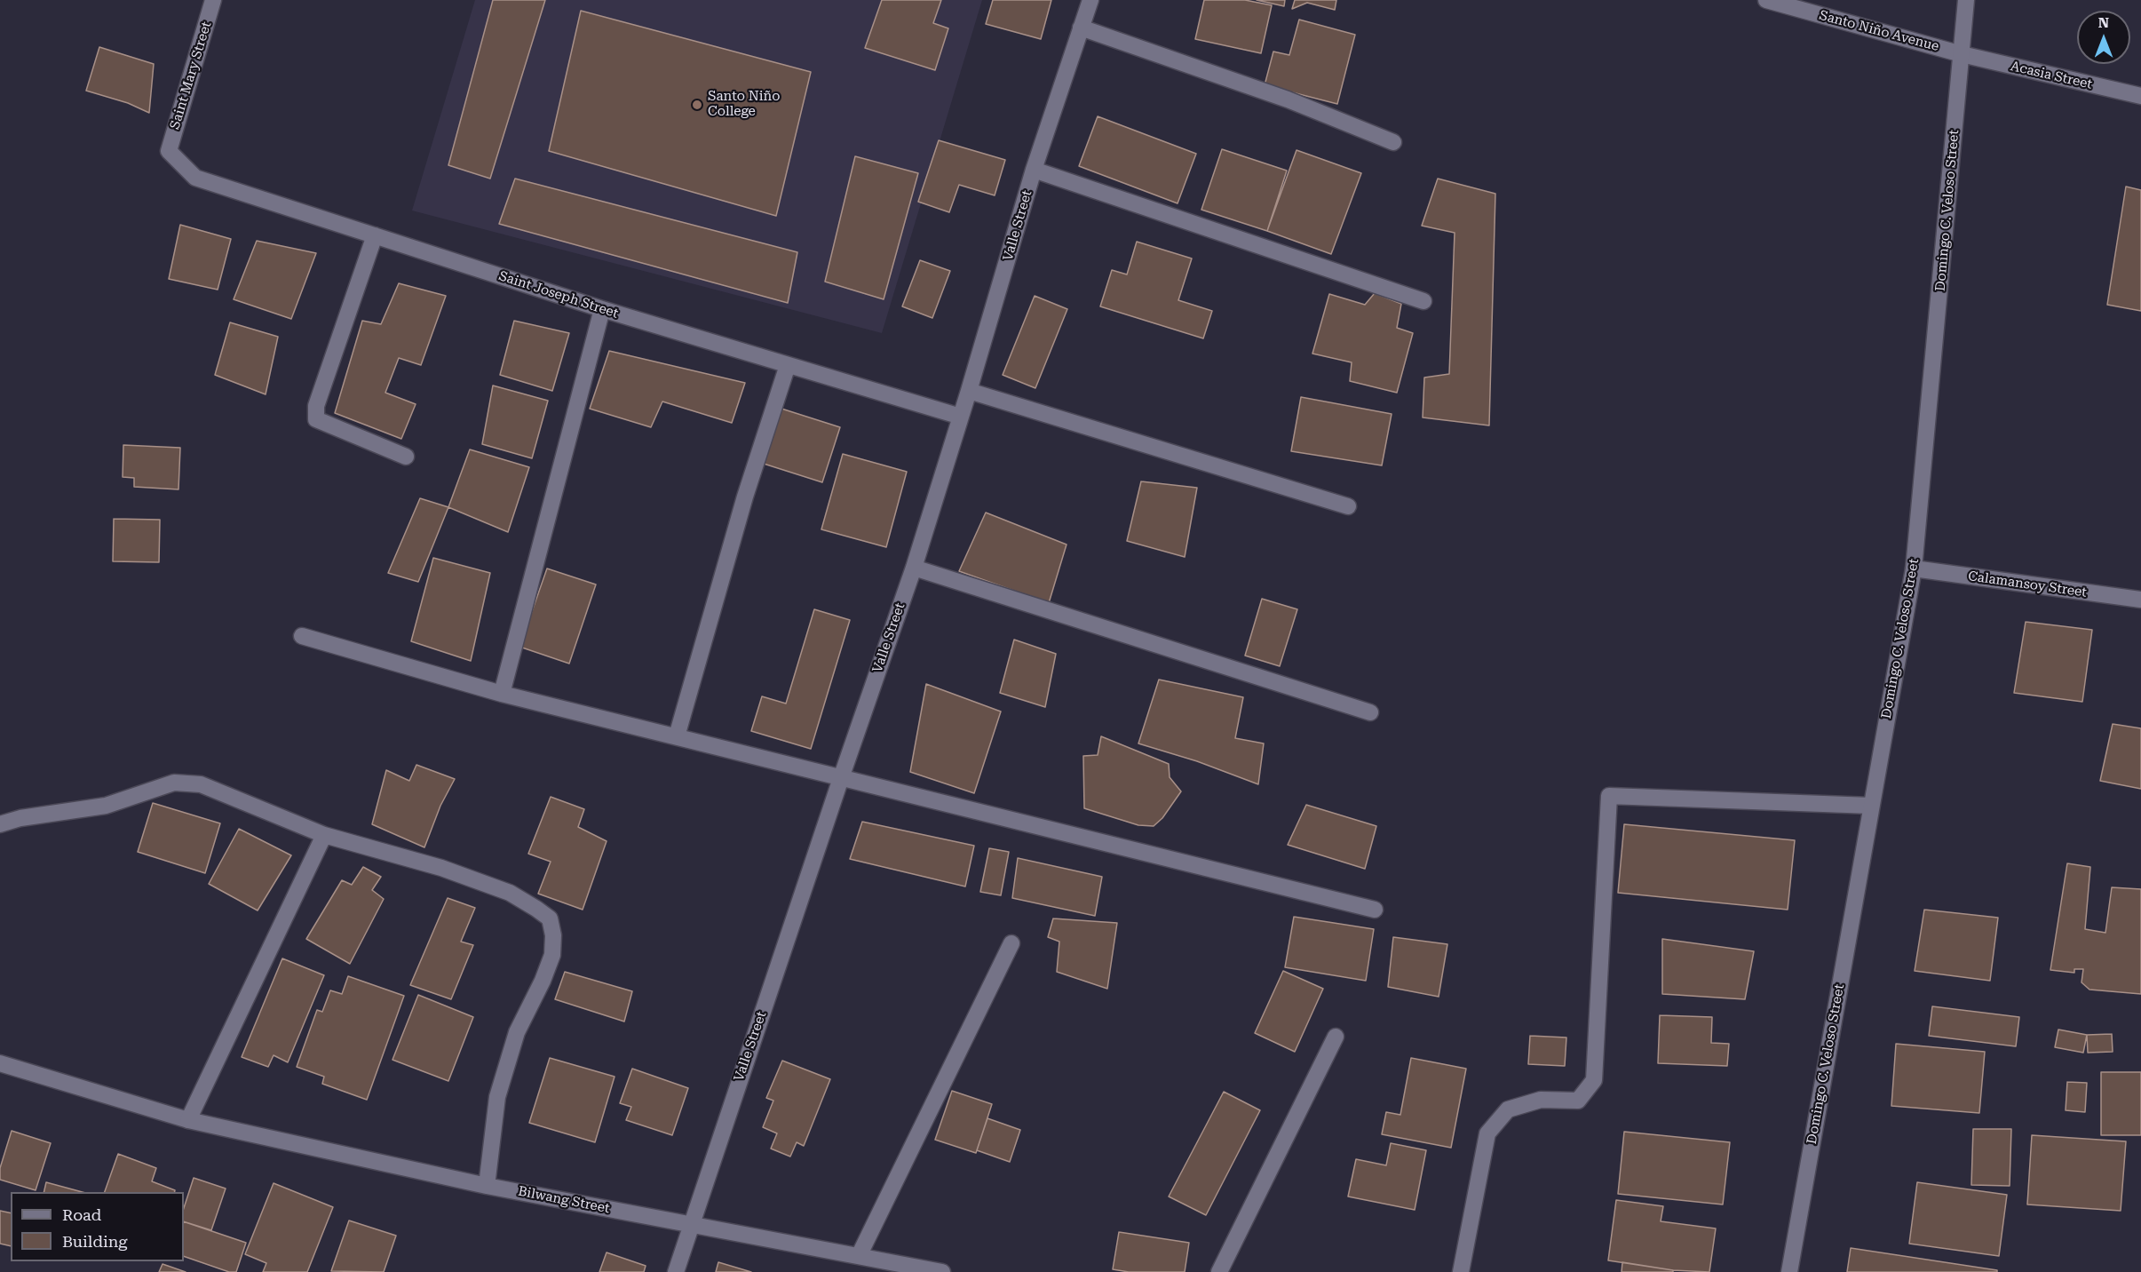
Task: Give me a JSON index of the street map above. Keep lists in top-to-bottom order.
{
  "streets": {
    "street": [
      "Santo Niño Avenue",
      "Saint Mary Street",
      "Acasia Street",
      "Domingo C. Veloso Street",
      "Valle Street",
      "Saint Joseph Street",
      "Calamansoy Street",
      "Bilwang Street"
    ]
  },
  "crossings": [
    ["Santo Niño Avenue", "Acasia Street"],
    ["Santo Niño Avenue", "Domingo C. Veloso Street"],
    ["Saint Mary Street", "Saint Joseph Street"],
    ["Acasia Street", "Domingo C. Veloso Street"],
    ["Domingo C. Veloso Street", "Calamansoy Street"],
    ["Valle Street", "Saint Joseph Street"],
    ["Valle Street", "Bilwang Street"]
  ],
  "places": ["Santo Niño College"],
  "legend": ["Road", "Building"],
  "north": "top"
}
